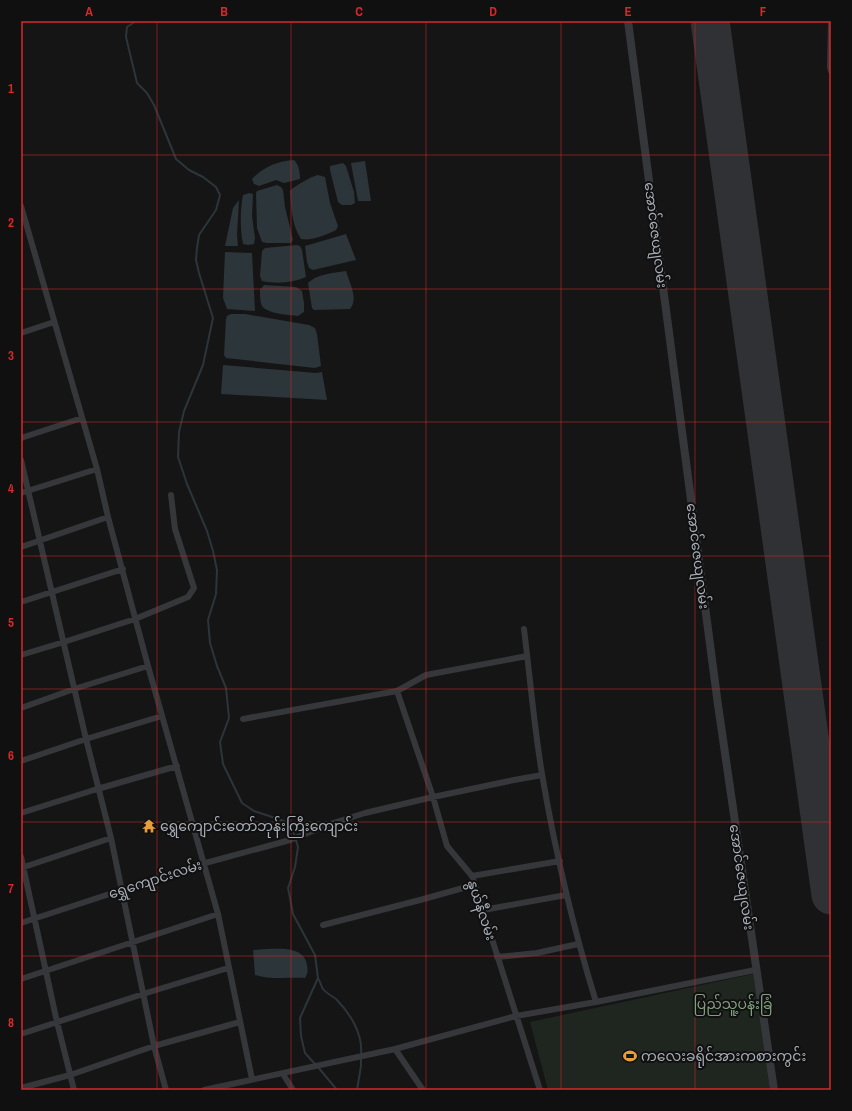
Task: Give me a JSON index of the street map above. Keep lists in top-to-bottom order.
{
  "streets": {
    "street": ["အောင်ဇေယျလမ်း", "ရွှေကျောင်းလမ်း", "နွယ်နီလမ်း"]
  },
  "crossings": [
    ["ရွှေကျောင်းလမ်း", "နွယ်နီလမ်း"]
  ],
  "parks": ["ပြည်သူ့ပန်းခြံ"],
  "places": {
    "temple": ["ရွှေကျောင်းတော်ဘုန်းကြီးကျောင်း"],
    "sports": ["ကလေးခရိုင်အားကစားကွင်း"]
  },
  "grid": {
    "columns": [
      "A",
      "B",
      "C",
      "D",
      "E",
      "F"
    ],
    "rows": [
      "1",
      "2",
      "3",
      "4",
      "5",
      "6",
      "7",
      "8"
    ]
  }
}
